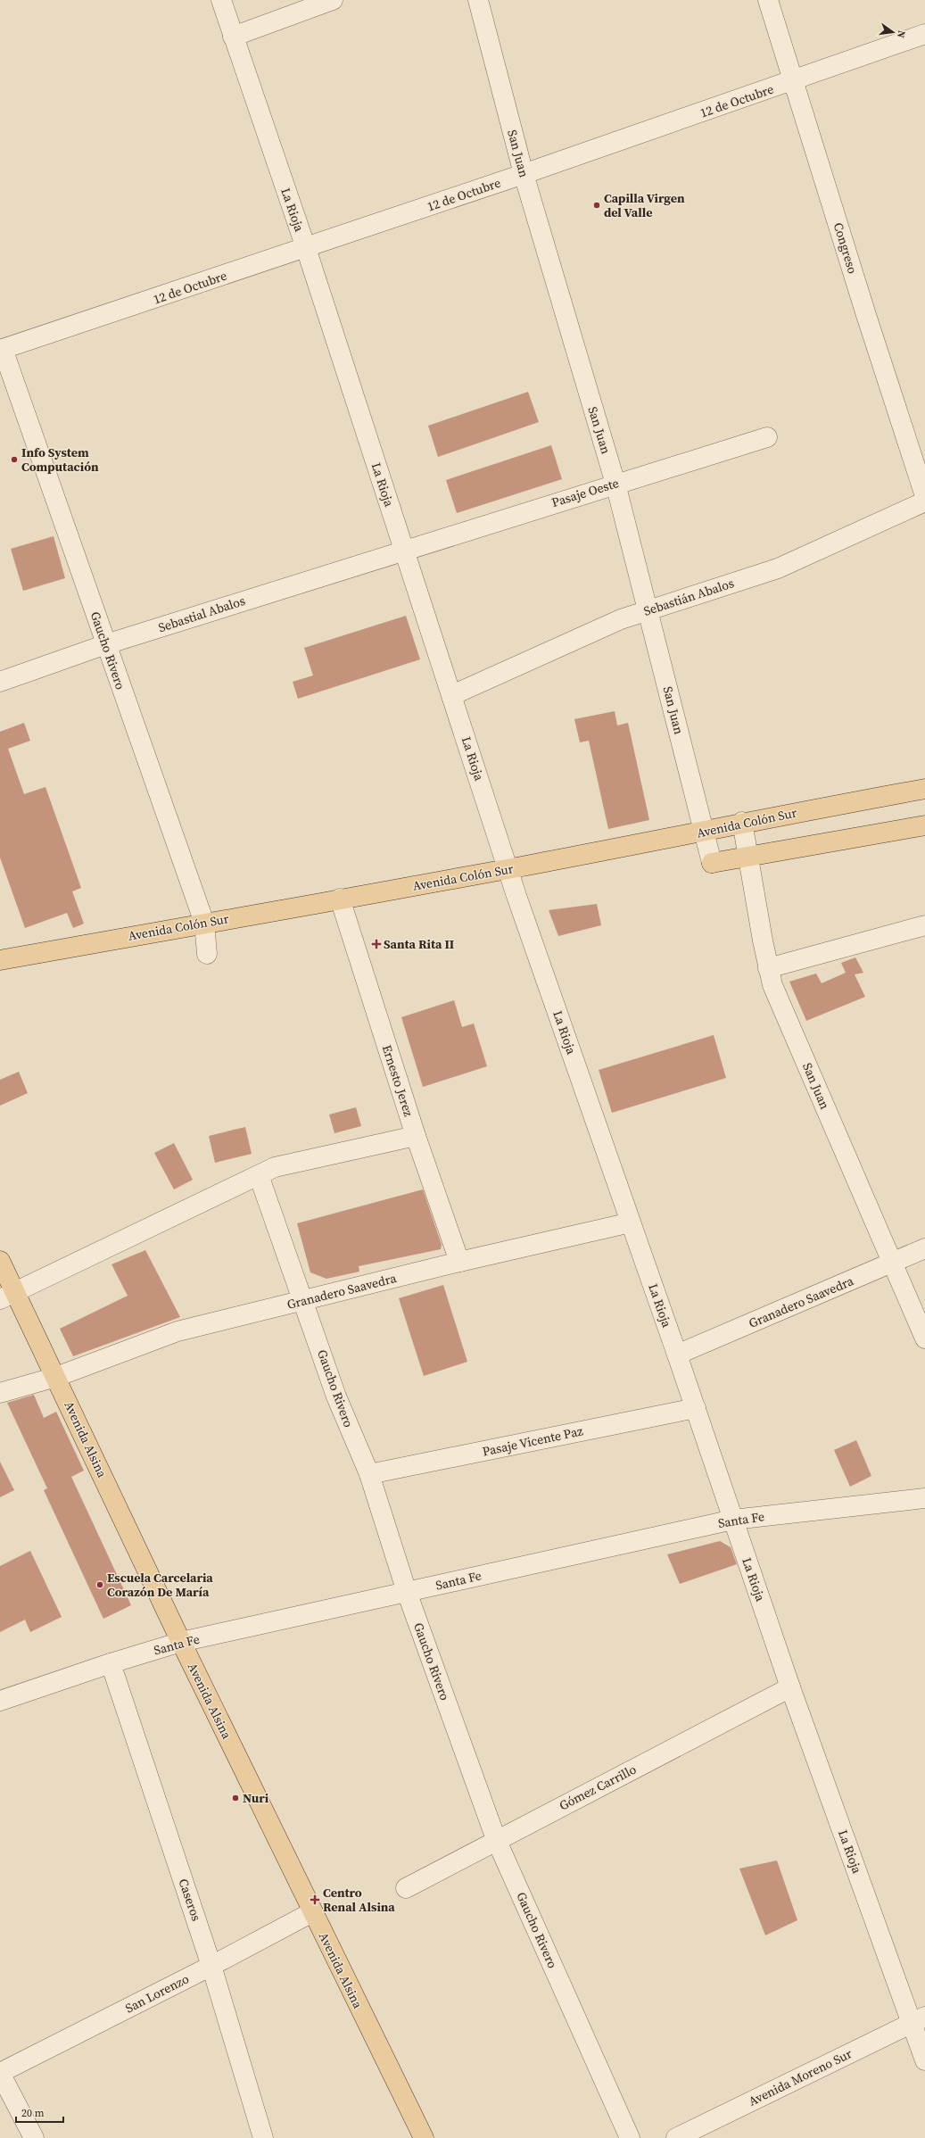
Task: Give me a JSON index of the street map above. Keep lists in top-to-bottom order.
{
  "streets": {
    "main road": ["Avenida Colón Sur", "Avenida Alsina"],
    "street": [
      "12 de Octubre",
      "San Juan",
      "La Rioja",
      "Congreso",
      "Pasaje Oeste",
      "Sebastián Abalos",
      "Sebastial Abalos",
      "Gaucho Rivero",
      "Ernesto Jerez",
      "Granadero Saavedra",
      "Pasaje Vicente Paz",
      "Santa Fe",
      "Gómez Carrillo",
      "Caseros",
      "San Lorenzo",
      "Avenida Moreno Sur"
    ]
  },
  "crossings": [
    ["12 de Octubre", "San Juan"],
    ["12 de Octubre", "La Rioja"],
    ["12 de Octubre", "Congreso"],
    ["12 de Octubre", "Gaucho Rivero"],
    ["San Juan", "Pasaje Oeste"],
    ["San Juan", "Sebastián Abalos"],
    ["San Juan", "Avenida Colón Sur"],
    ["San Juan", "Granadero Saavedra"],
    ["La Rioja", "Pasaje Oeste"],
    ["La Rioja", "Sebastián Abalos"],
    ["La Rioja", "Sebastial Abalos"],
    ["La Rioja", "Avenida Colón Sur"],
    ["La Rioja", "Granadero Saavedra"],
    ["La Rioja", "Pasaje Vicente Paz"],
    ["La Rioja", "Santa Fe"],
    ["La Rioja", "Gómez Carrillo"],
    ["La Rioja", "Avenida Moreno Sur"],
    ["Pasaje Oeste", "Sebastial Abalos"],
    ["Sebastial Abalos", "Gaucho Rivero"],
    ["Gaucho Rivero", "Avenida Colón Sur"],
    ["Gaucho Rivero", "Granadero Saavedra"],
    ["Gaucho Rivero", "Pasaje Vicente Paz"],
    ["Gaucho Rivero", "Santa Fe"],
    ["Gaucho Rivero", "Gómez Carrillo"],
    ["Avenida Colón Sur", "Ernesto Jerez"],
    ["Ernesto Jerez", "Granadero Saavedra"],
    ["Granadero Saavedra", "Avenida Alsina"],
    ["Avenida Alsina", "Santa Fe"],
    ["Avenida Alsina", "San Lorenzo"],
    ["Santa Fe", "Caseros"],
    ["Caseros", "San Lorenzo"]
  ],
  "places": {
    "other": [
      "Capilla Virgen del Valle",
      "Info System Computación",
      "Escuela Carcelaria Corazón De María",
      "Nuri"
    ],
    "health": ["Santa Rita II", "Centro Renal Alsina"]
  },
  "scale_bar": "20 m",
  "north": "right"
}
